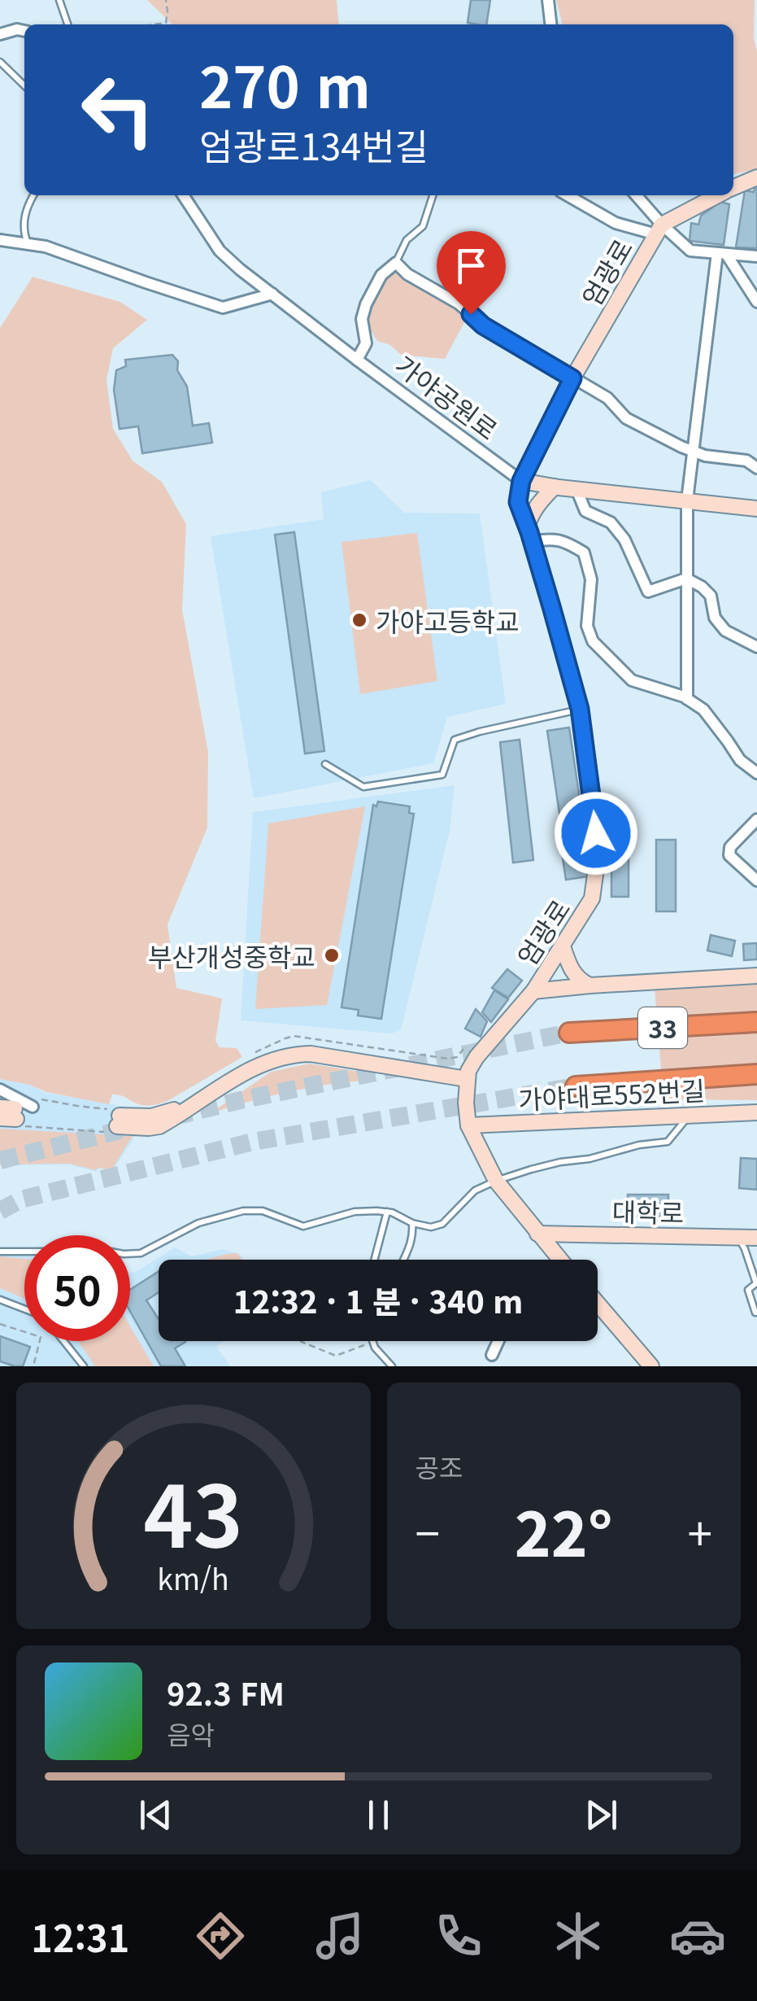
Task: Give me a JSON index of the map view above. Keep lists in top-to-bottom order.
{
  "streets": {
    "highway": ["33"],
    "main road": [
      "엄광로",
      "가야공원로",
      "가야대로552번길",
      "대학로"
    ]
  },
  "crossings": [
    ["엄광로", "가야공원로"]
  ],
  "places": ["가야고등학교", "부산개성중학교"],
  "page": {
    "turn": ["270 m", "엄광로134번길"],
    "limit": "50",
    "trip": "12:32 · 1 분 · 340 m",
    "tile": "공조",
    "heat": ["−", "22°", "+"],
    "song": ["92.3 FM", "음악"],
    "tabs": "12:31",
    "gauge": ["43", "km/h"]
  }
}
